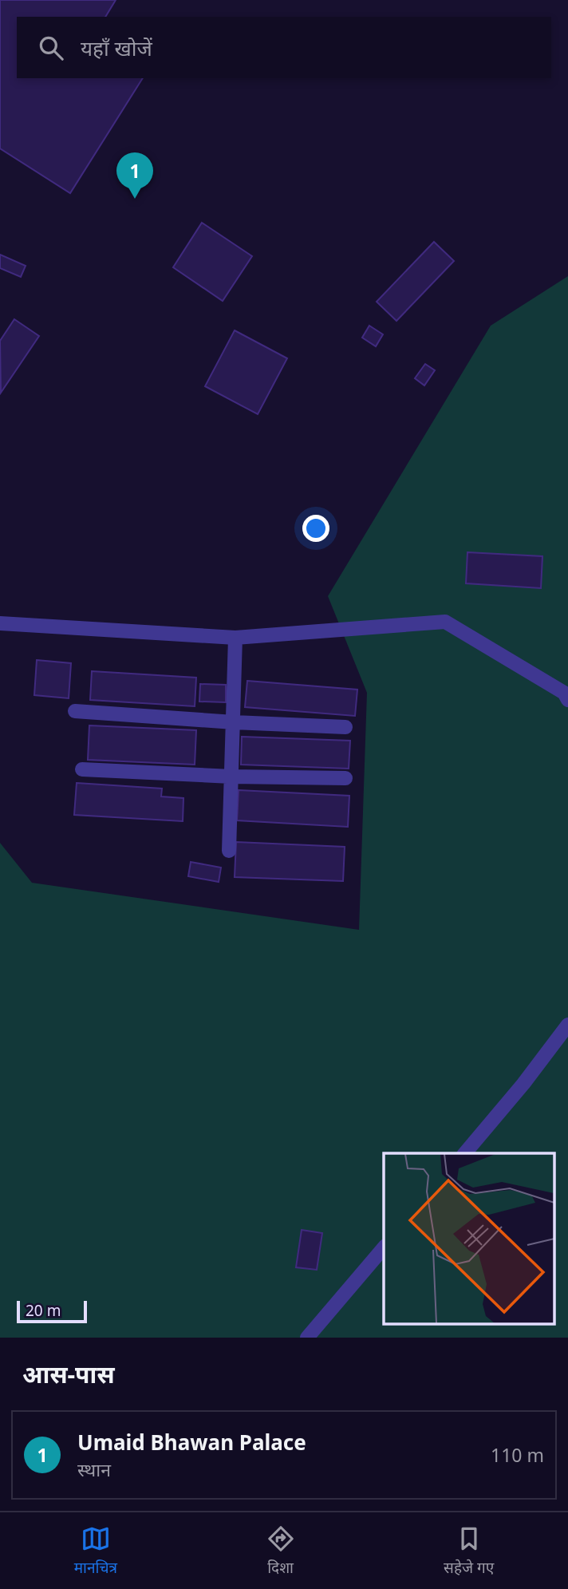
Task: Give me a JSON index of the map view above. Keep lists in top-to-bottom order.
{
  "scale_bar": "20 m",
  "page": {
    "search": "यहाँ खोजें",
    "pins": "1",
    "scale": "20 m",
    "heading": "आस-पास",
    "list": [
      {
        "mark": "1",
        "name": "Umaid Bhawan Palace",
        "note": "स्थान",
        "value": "110 m"
      }
    ],
    "nav": ["मानचित्र", "दिशा", "सहेजे गए"]
  }
}
